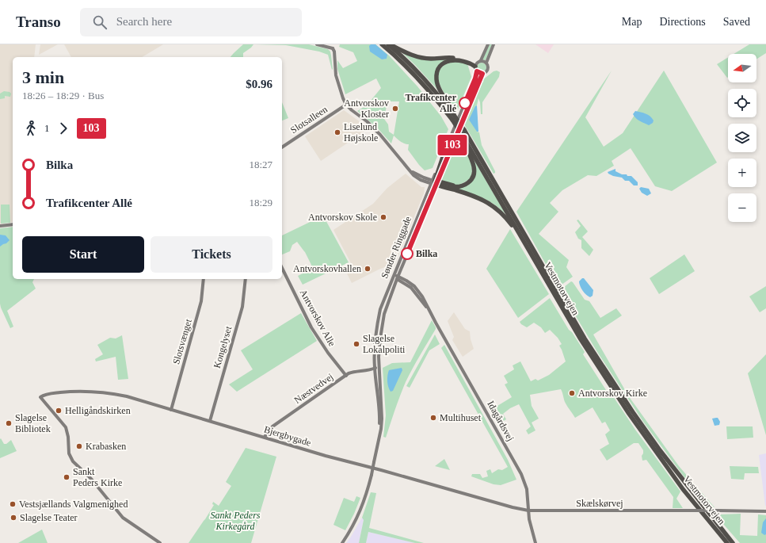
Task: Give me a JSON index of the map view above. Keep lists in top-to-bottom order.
{
  "streets": {
    "highway": ["Vestmotorvejen"],
    "street": [
      "Slotsalleen",
      "Sønder Ringgade",
      "Antvorskov Alle",
      "Slotsvænget",
      "Kongelyset",
      "Næstvedvej",
      "Idagårdsvej",
      "Bjergbygade",
      "Skælskørvej"
    ]
  },
  "crossings": [
    ["Sønder Ringgade", "Næstvedvej"],
    ["Sønder Ringgade", "Idagårdsvej"],
    ["Antvorskov Alle", "Næstvedvej"],
    ["Slotsvænget", "Bjergbygade"],
    ["Kongelyset", "Bjergbygade"],
    ["Næstvedvej", "Bjergbygade"],
    ["Idagårdsvej", "Bjergbygade"],
    ["Idagårdsvej", "Skælskørvej"],
    ["Bjergbygade", "Skælskørvej"]
  ],
  "parks": ["Sankt Peders Kirkegård"],
  "places": [
    "Trafikcenter Allé",
    "Antvorskov Kloster",
    "Liselund Højskole",
    "Antvorskov Skole",
    "Bilka",
    "Antvorskovhallen",
    "Slagelse Lokalpoliti",
    "Antvorskov Kirke",
    "Helligåndskirken",
    "Multihuset",
    "Slagelse Bibliotek",
    "Krabasken",
    "Sankt Peders Kirke",
    "Vestsjællands Valgmenighed",
    "Slagelse Teater"
  ],
  "lines": ["bus line 103"],
  "north": "left",
  "page": {
    "header": "Transo",
    "search": "Search here",
    "nav": ["Map", "Directions", "Saved"],
    "on_map": "103",
    "map_buttons": ["+", "−"],
    "heading": ["3 min", "18:26 – 18:29 · Bus", "$0.96"],
    "legs": ["1", "103"],
    "list": [
      {
        "name": "Bilka",
        "value": "18:27"
      },
      {
        "name": "Trafikcenter Allé",
        "value": "18:29"
      }
    ],
    "buttons": ["Start", "Tickets"]
  }
}
